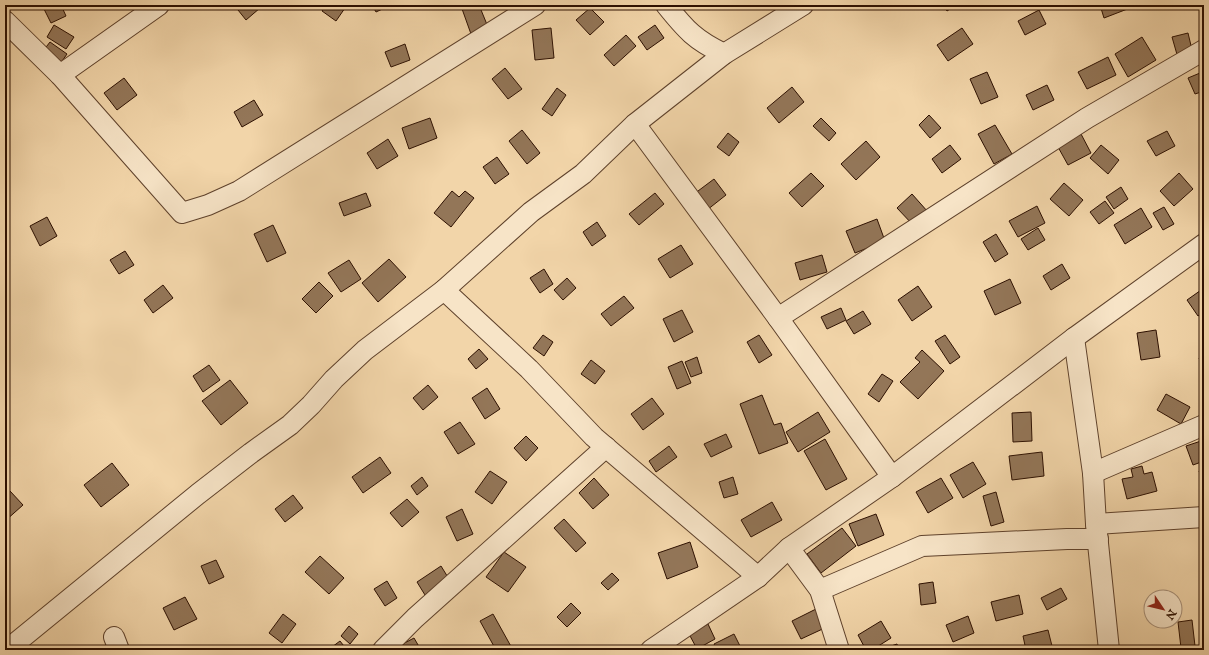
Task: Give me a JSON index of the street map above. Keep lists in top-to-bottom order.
{
  "north": "bottom right"
}
